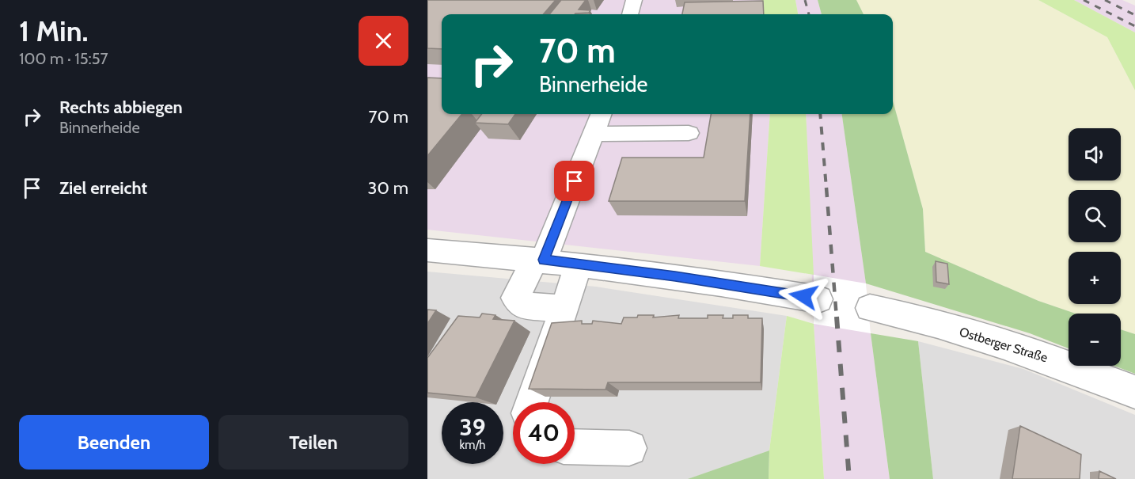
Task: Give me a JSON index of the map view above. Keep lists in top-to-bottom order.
{
  "streets": {
    "street": ["Ostberger Straße"]
  },
  "page": {
    "heading": ["1 Min.", "100 m · 15:57"],
    "turn": ["70 m", "Binnerheide"],
    "list": [
      {
        "name": "Rechts abbiegen",
        "note": "Binnerheide",
        "value": "70 m"
      },
      {
        "name": "Ziel erreicht",
        "value": "30 m"
      }
    ],
    "map_buttons": ["+", "−"],
    "speed": "39 km/h",
    "limit": "40",
    "buttons": ["Beenden", "Teilen"]
  }
}
